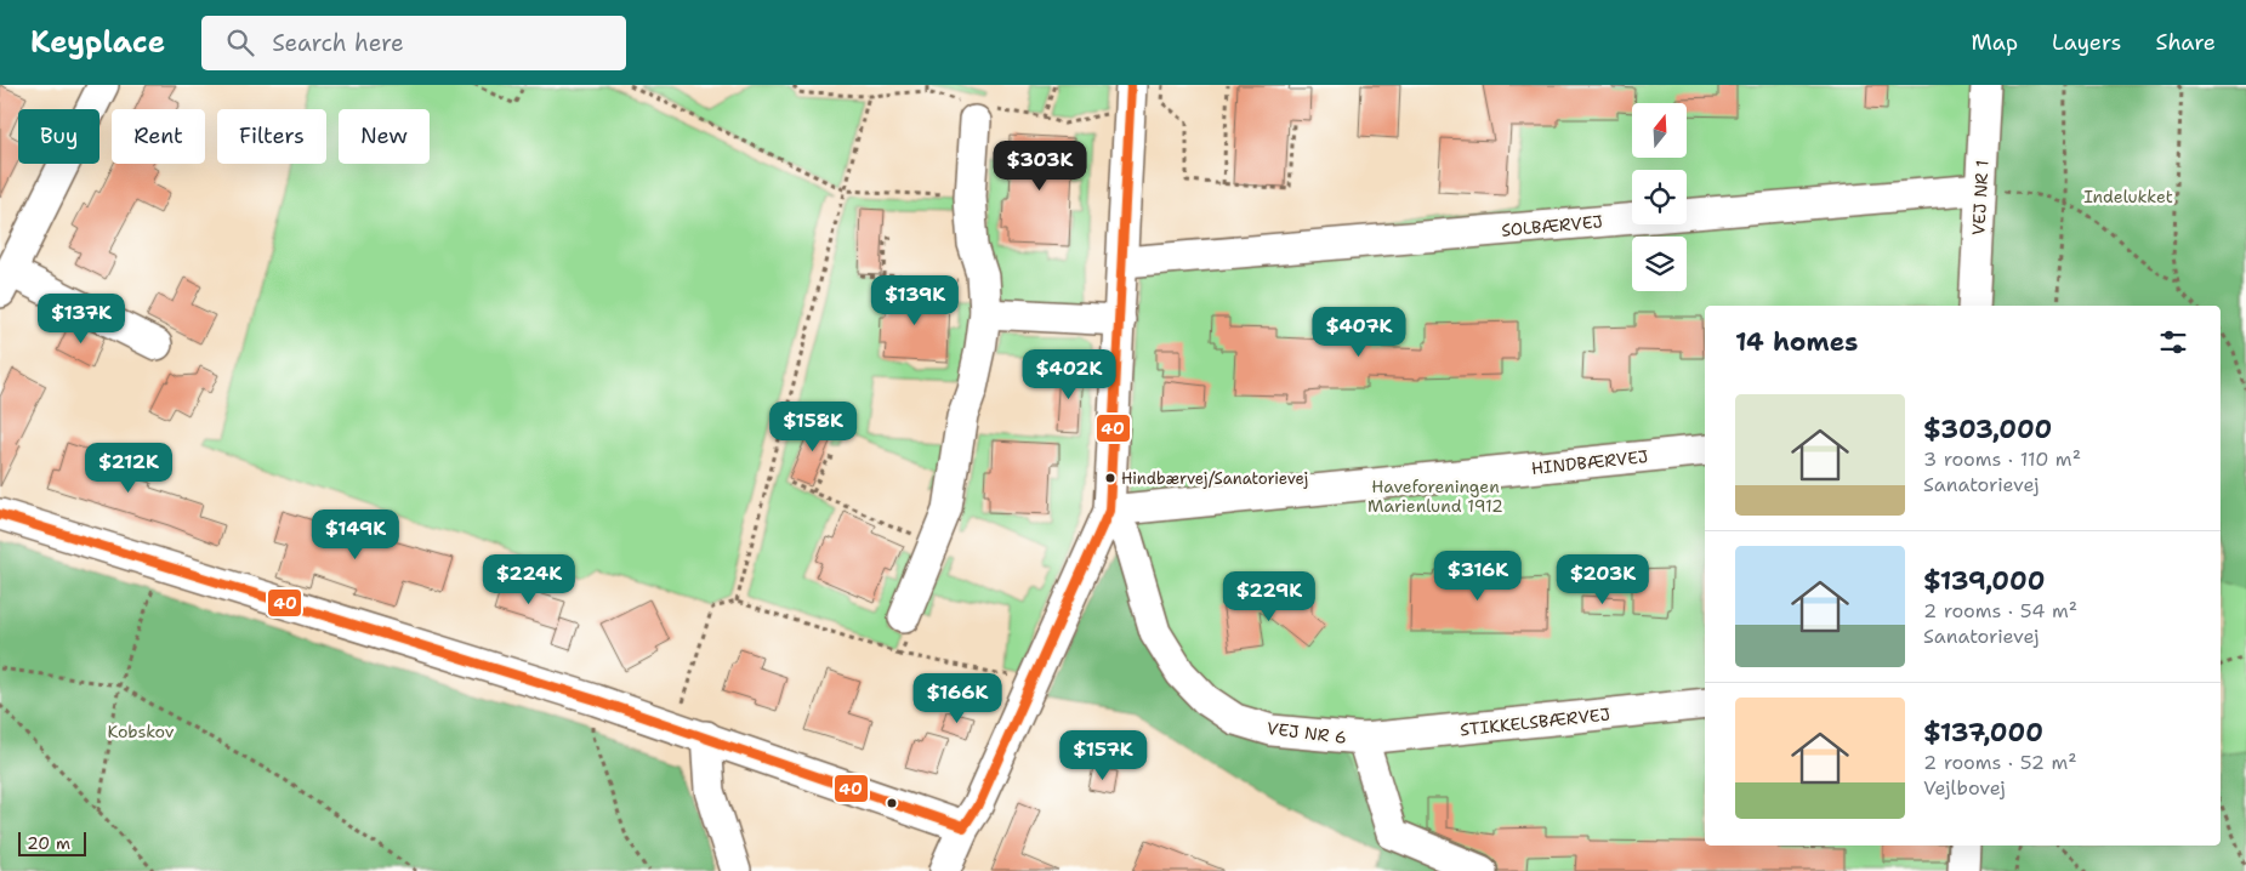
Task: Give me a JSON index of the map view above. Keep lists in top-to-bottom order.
{
  "streets": {
    "street": [
      "VEJ NR 1",
      "SOLBÆRVEJ",
      "HINDBÆRVEJ",
      "STIKKELSBÆRVEJ",
      "VEJ NR 6"
    ]
  },
  "crossings": [
    ["VEJ NR 1", "SOLBÆRVEJ"],
    ["HINDBÆRVEJ", "VEJ NR 6"],
    ["STIKKELSBÆRVEJ", "VEJ NR 6"]
  ],
  "parks": ["Indelukket", "Haveforeningen Marienlund 1912", "Kobskov"],
  "places": ["Hindbærvej/Sanatorievej"],
  "lines": ["transit line 40"],
  "scale_bar": "20 m",
  "north": "top",
  "page": {
    "header": "Keyplace",
    "search": "Search here",
    "nav": ["Map", "Layers", "Share"],
    "chip": [
      "Buy",
      "Rent",
      "Filters",
      "New"
    ],
    "price": [
      "$303K",
      "$139K",
      "$137K",
      "$407K",
      "$402K",
      "$158K",
      "$212K",
      "$149K",
      "$316K",
      "$224K",
      "$203K",
      "$229K",
      "$166K",
      "$157K"
    ],
    "heading": "14 homes",
    "list": [
      {
        "name": "$303,000",
        "note": "3 rooms · 110 m² · Sanatorievej"
      },
      {
        "name": "$139,000",
        "note": "2 rooms · 54 m² · Sanatorievej"
      },
      {
        "name": "$137,000",
        "note": "2 rooms · 52 m² · Vejlbovej"
      }
    ],
    "scale": "20 m"
  }
}
